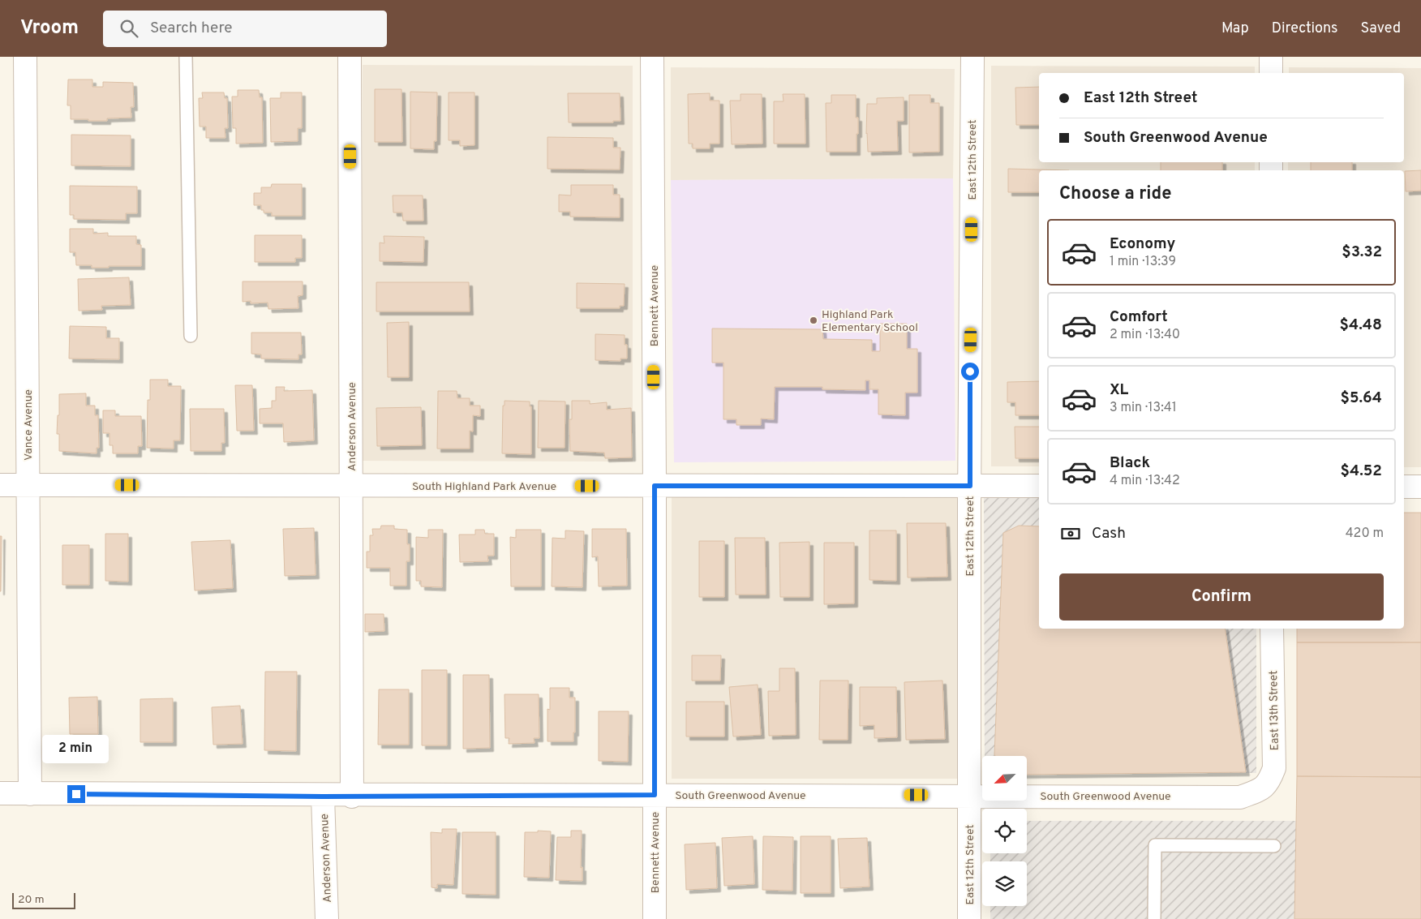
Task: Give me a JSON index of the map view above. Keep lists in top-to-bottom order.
{
  "streets": {
    "street": [
      "East 12th Street",
      "Bennett Avenue",
      "Vance Avenue",
      "Anderson Avenue",
      "South Highland Park Avenue",
      "East 13th Street",
      "South Greenwood Avenue"
    ]
  },
  "crossings": [
    ["East 12th Street", "South Highland Park Avenue"],
    ["East 12th Street", "South Greenwood Avenue"],
    ["Bennett Avenue", "South Highland Park Avenue"],
    ["Bennett Avenue", "South Greenwood Avenue"],
    ["Vance Avenue", "South Highland Park Avenue"],
    ["Vance Avenue", "South Greenwood Avenue"],
    ["Anderson Avenue", "South Highland Park Avenue"],
    ["Anderson Avenue", "South Greenwood Avenue"],
    ["East 13th Street", "South Greenwood Avenue"]
  ],
  "places": ["Highland Park Elementary School"],
  "scale_bar": "20 m",
  "north": "bottom left",
  "page": {
    "header": "Vroom",
    "search": "Search here",
    "nav": ["Map", "Directions", "Saved"],
    "banner": ["East 12th Street", "South Greenwood Avenue"],
    "heading": "Choose a ride",
    "list": [
      {
        "name": "Economy",
        "note": "1 min · 13:39",
        "value": "$3.32"
      },
      {
        "name": "Comfort",
        "note": "2 min · 13:40",
        "value": "$4.48"
      },
      {
        "name": "XL",
        "note": "3 min · 13:41",
        "value": "$5.64"
      },
      {
        "name": "Black",
        "note": "4 min · 13:42",
        "value": "$4.52"
      }
    ],
    "pay": ["Cash", "420 m"],
    "buttons": "Confirm",
    "bubble": "2 min",
    "scale": "20 m"
  }
}
